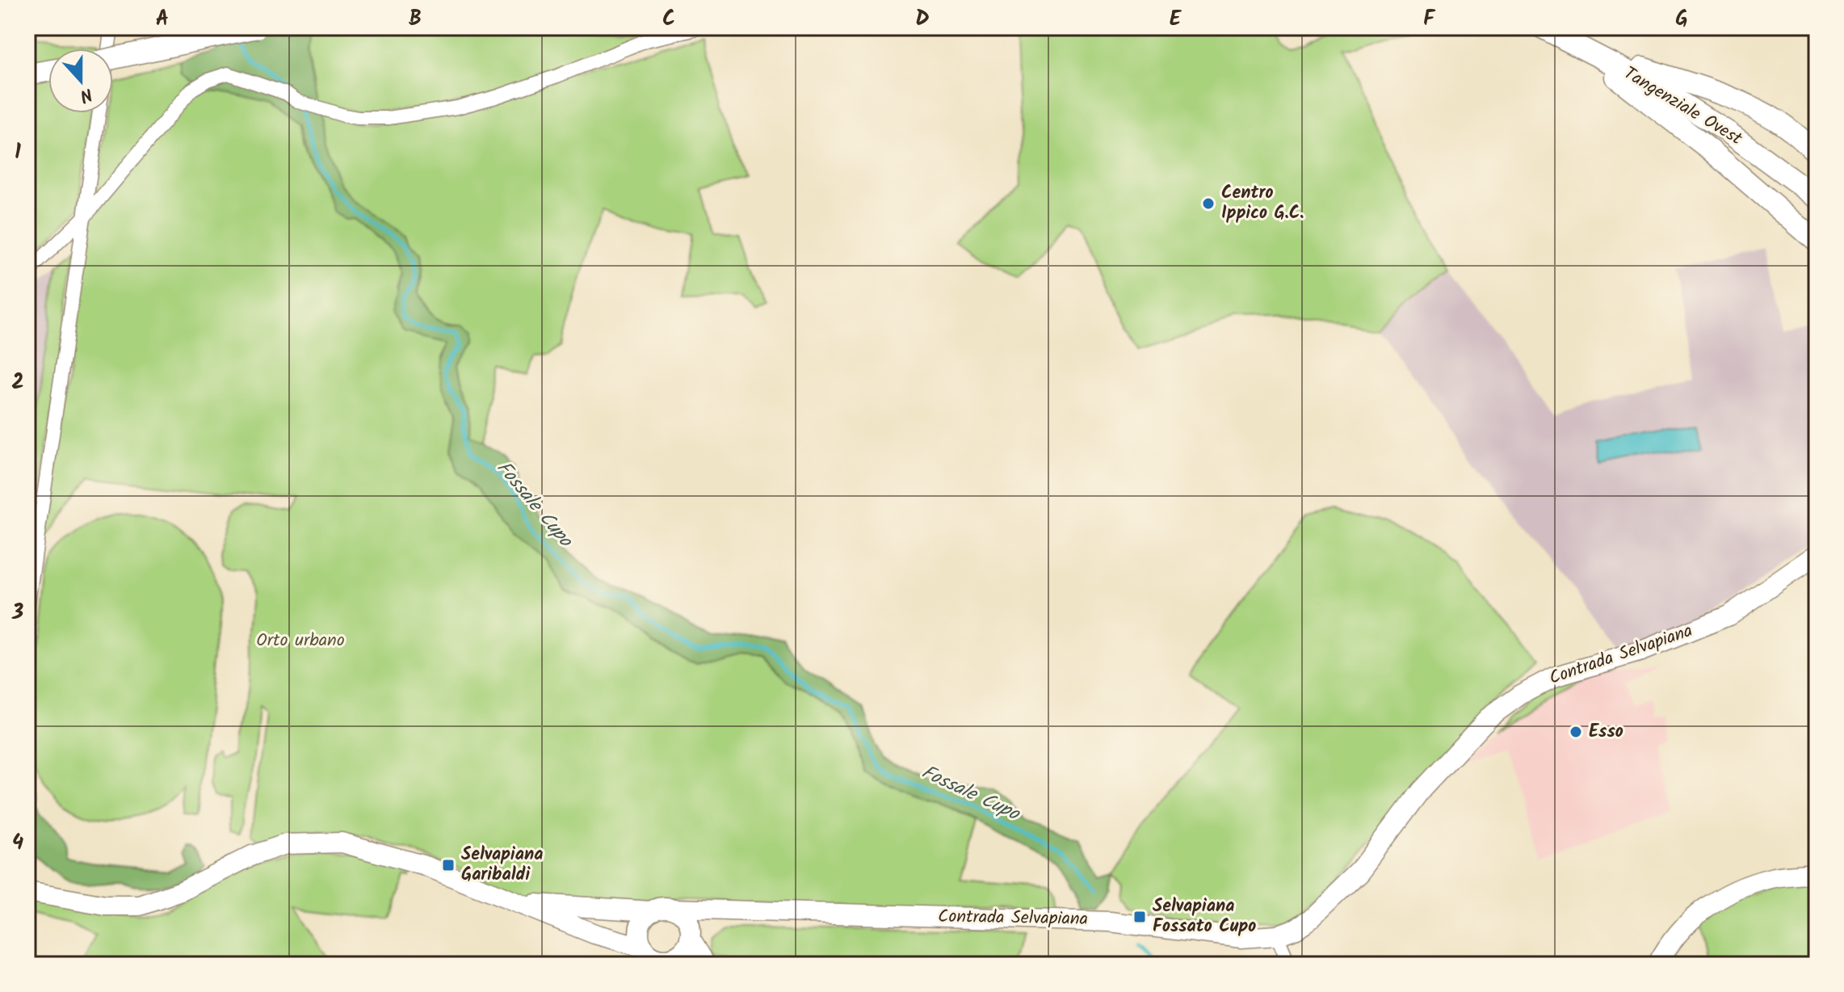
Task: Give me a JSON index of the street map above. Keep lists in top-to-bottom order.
{
  "streets": {
    "main road": ["Tangenziale Ovest", "Contrada Selvapiana"]
  },
  "water": ["Fossale Cupo"],
  "parks": ["Orto urbano"],
  "places": {
    "other": ["Centro Ippico G.C.", "Esso"],
    "transit": ["Selvapiana Garibaldi", "Selvapiana Fossato Cupo"]
  },
  "north": "bottom",
  "grid": {
    "columns": [
      "A",
      "B",
      "C",
      "D",
      "E",
      "F",
      "G"
    ],
    "rows": [
      "1",
      "2",
      "3",
      "4"
    ]
  }
}
